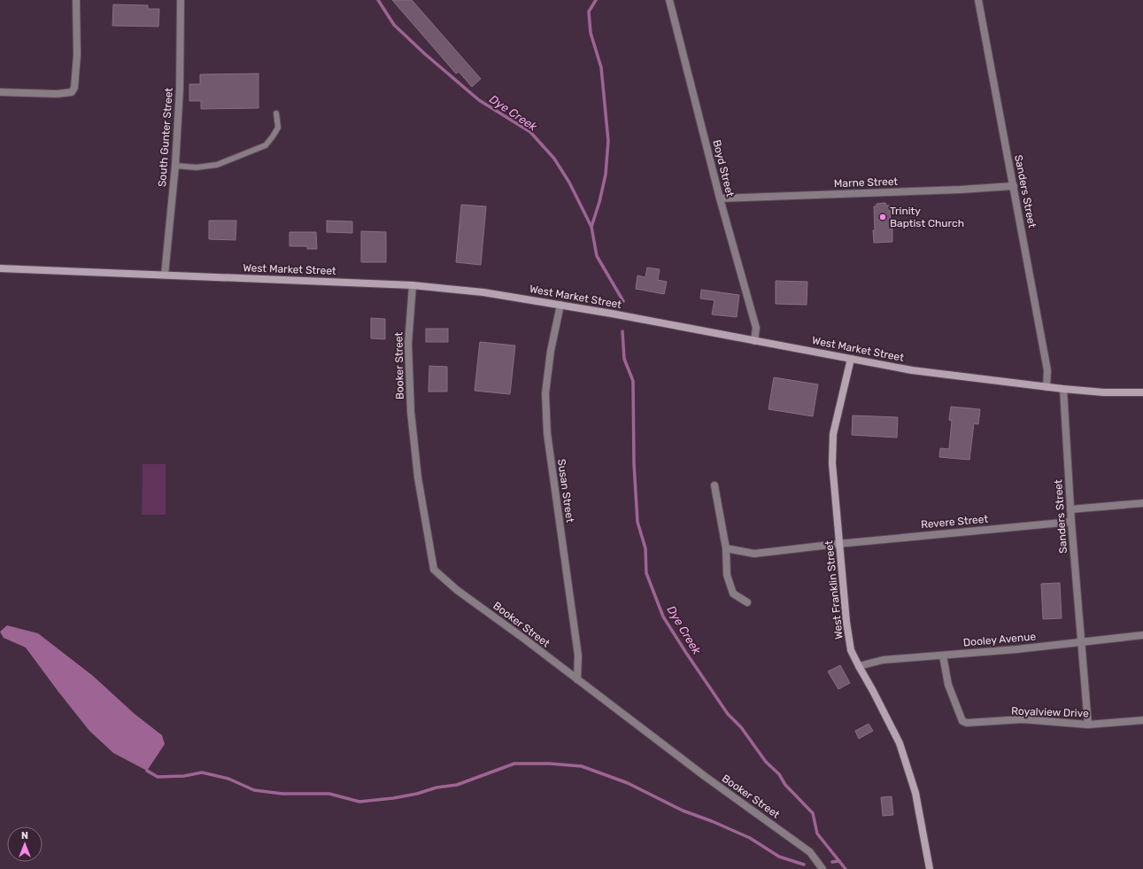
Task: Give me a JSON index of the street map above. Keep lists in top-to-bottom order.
{
  "streets": {
    "street": [
      "South Gunter Street",
      "Boyd Street",
      "Marne Street",
      "Sanders Street",
      "West Market Street",
      "Booker Street",
      "Susan Street",
      "Revere Street",
      "West Franklin Street",
      "Dooley Avenue",
      "Royalview Drive"
    ]
  },
  "crossings": [
    ["South Gunter Street", "West Market Street"],
    ["Boyd Street", "Marne Street"],
    ["Boyd Street", "West Market Street"],
    ["Marne Street", "Sanders Street"],
    ["Sanders Street", "West Market Street"],
    ["Sanders Street", "Revere Street"],
    ["Sanders Street", "Dooley Avenue"],
    ["Sanders Street", "Royalview Drive"],
    ["West Market Street", "Booker Street"],
    ["West Market Street", "Susan Street"],
    ["West Market Street", "West Franklin Street"],
    ["Booker Street", "Susan Street"],
    ["Revere Street", "West Franklin Street"],
    ["West Franklin Street", "Dooley Avenue"],
    ["Dooley Avenue", "Royalview Drive"]
  ],
  "water": ["Dye Creek"],
  "places": ["Trinity Baptist Church"],
  "north": "top"
}
